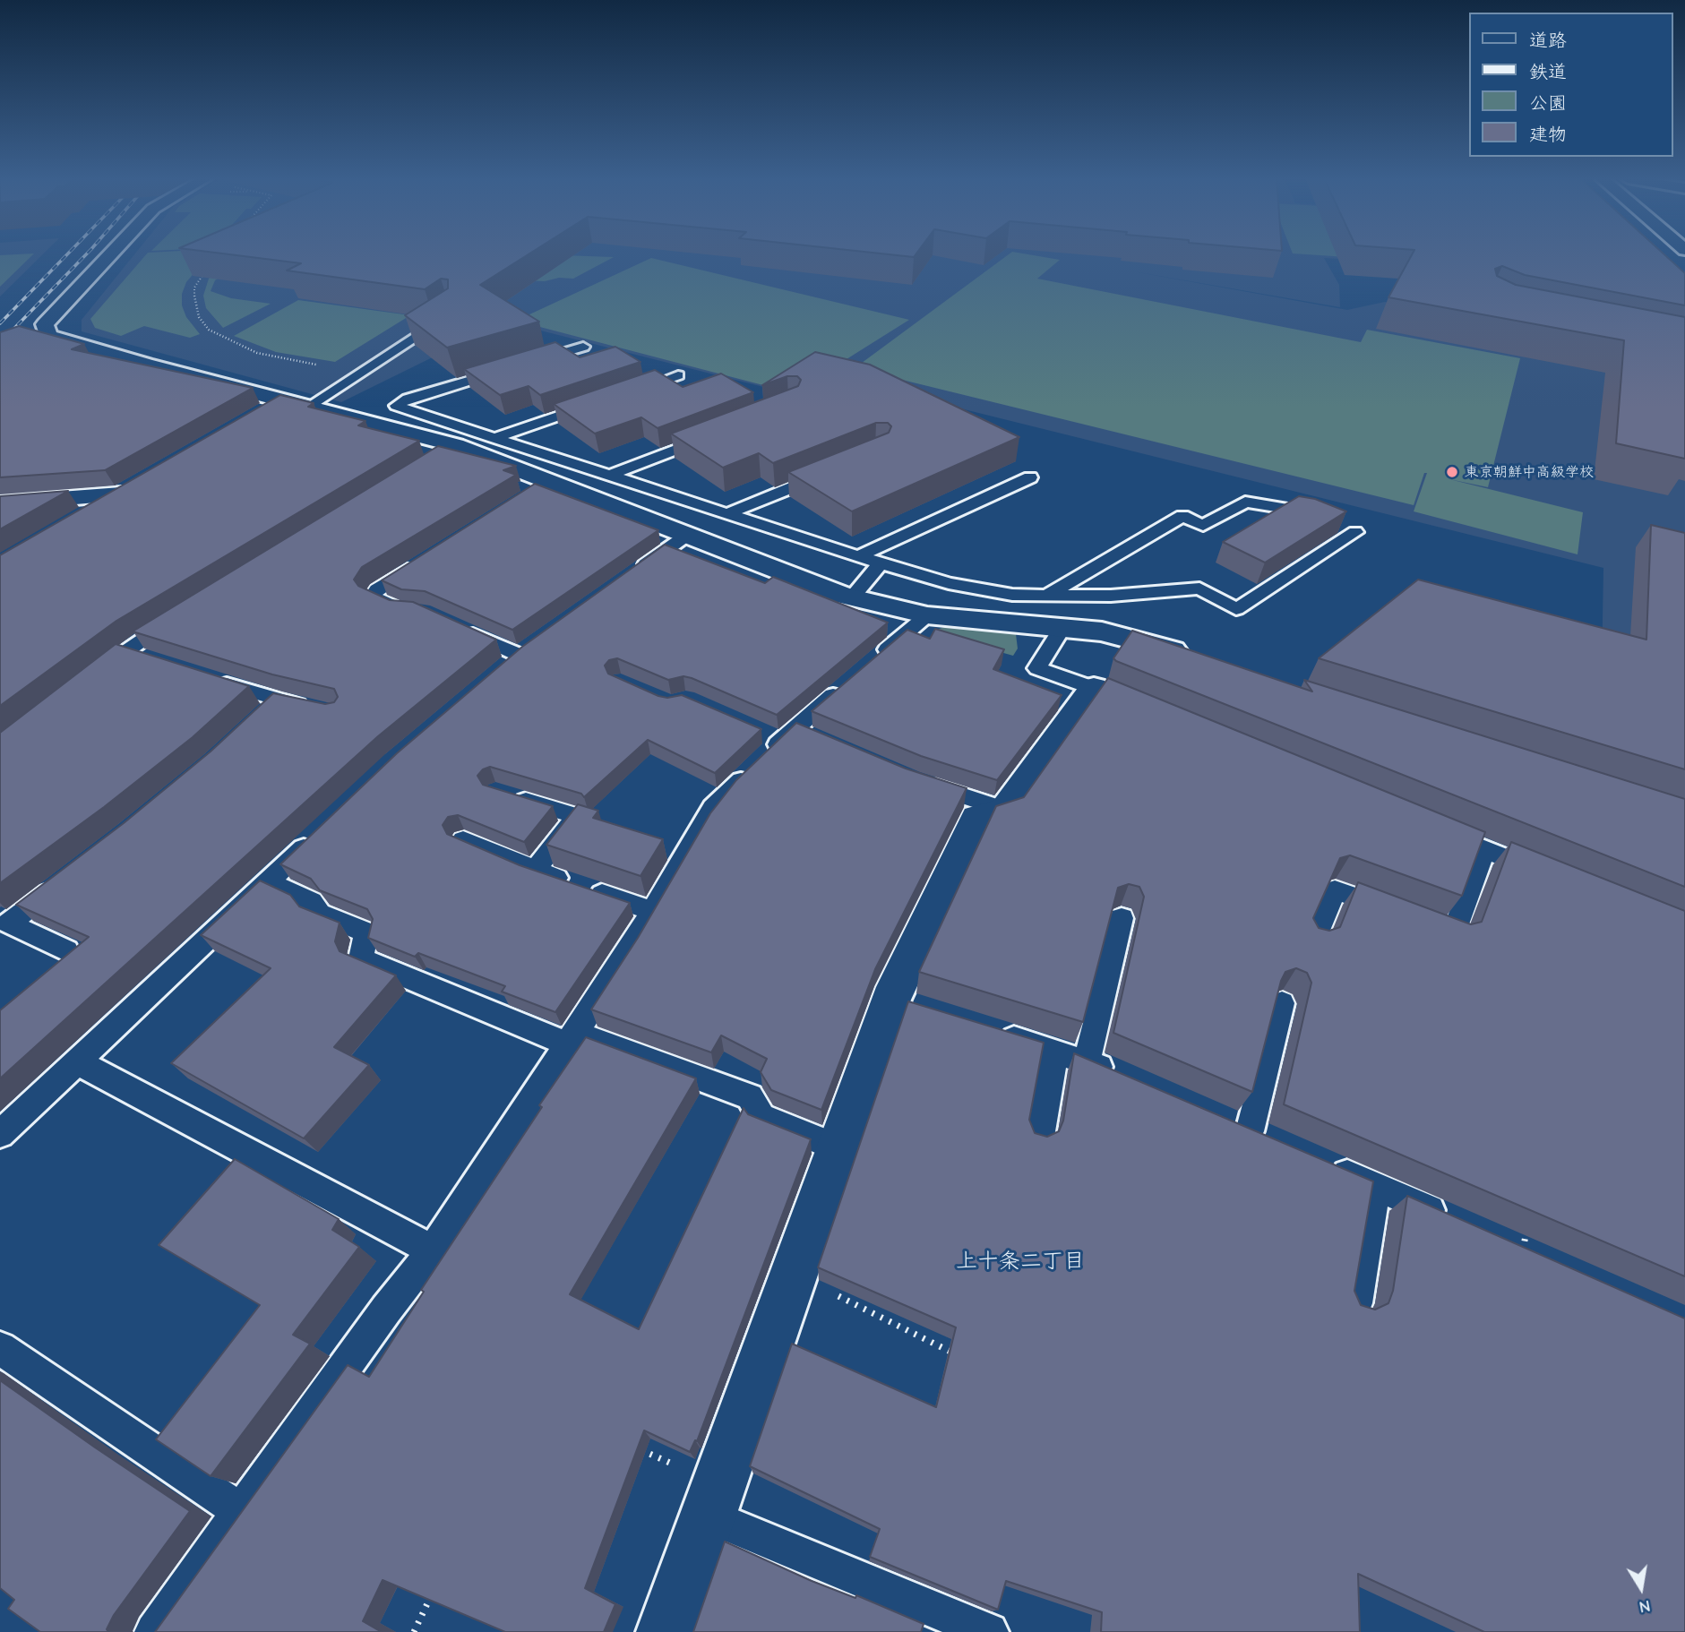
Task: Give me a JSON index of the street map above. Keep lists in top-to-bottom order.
{
  "districts": ["上十条二丁目"],
  "places": ["東京朝鮮中高級学校"],
  "legend": [
    "道路",
    "鉄道",
    "公園",
    "建物"
  ],
  "north": "bottom"
}
